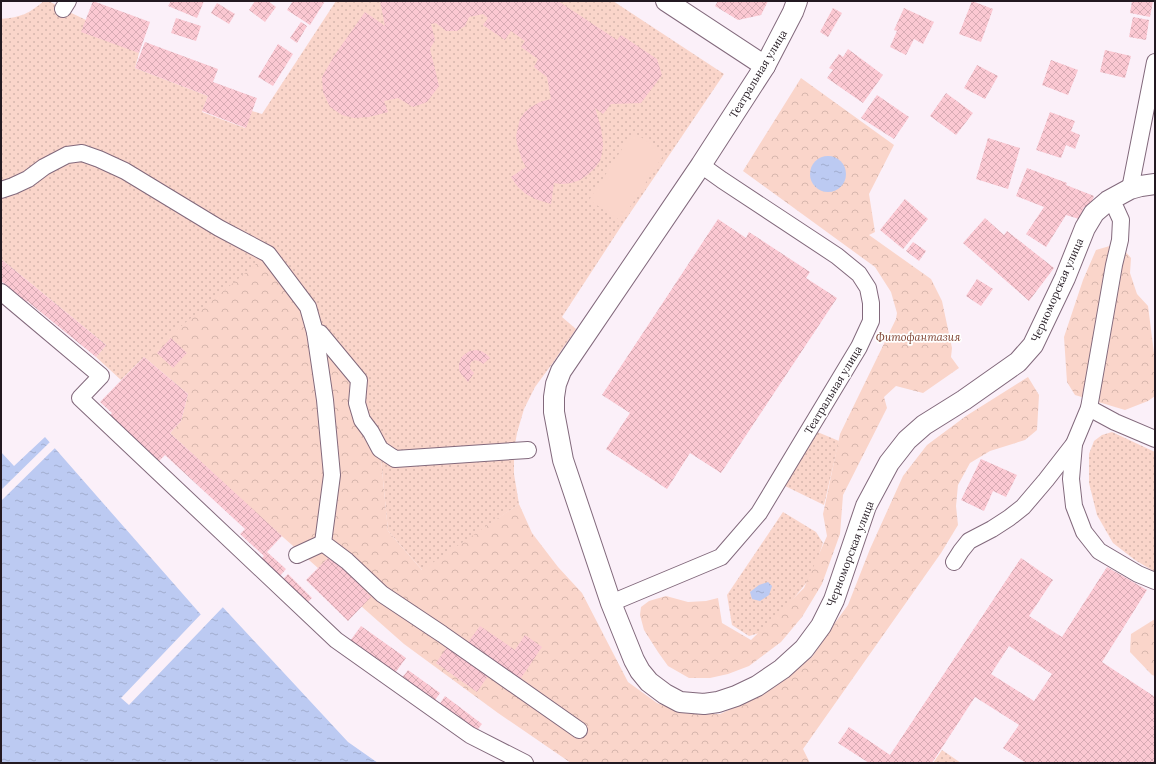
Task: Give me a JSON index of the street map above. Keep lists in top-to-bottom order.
{
  "streets": {
    "main road": ["Театральная улица", "Черноморская улица"]
  },
  "crossings": [
    ["Театральная улица", "Черноморская улица"]
  ],
  "parks": ["Фитофантазия"]
}
